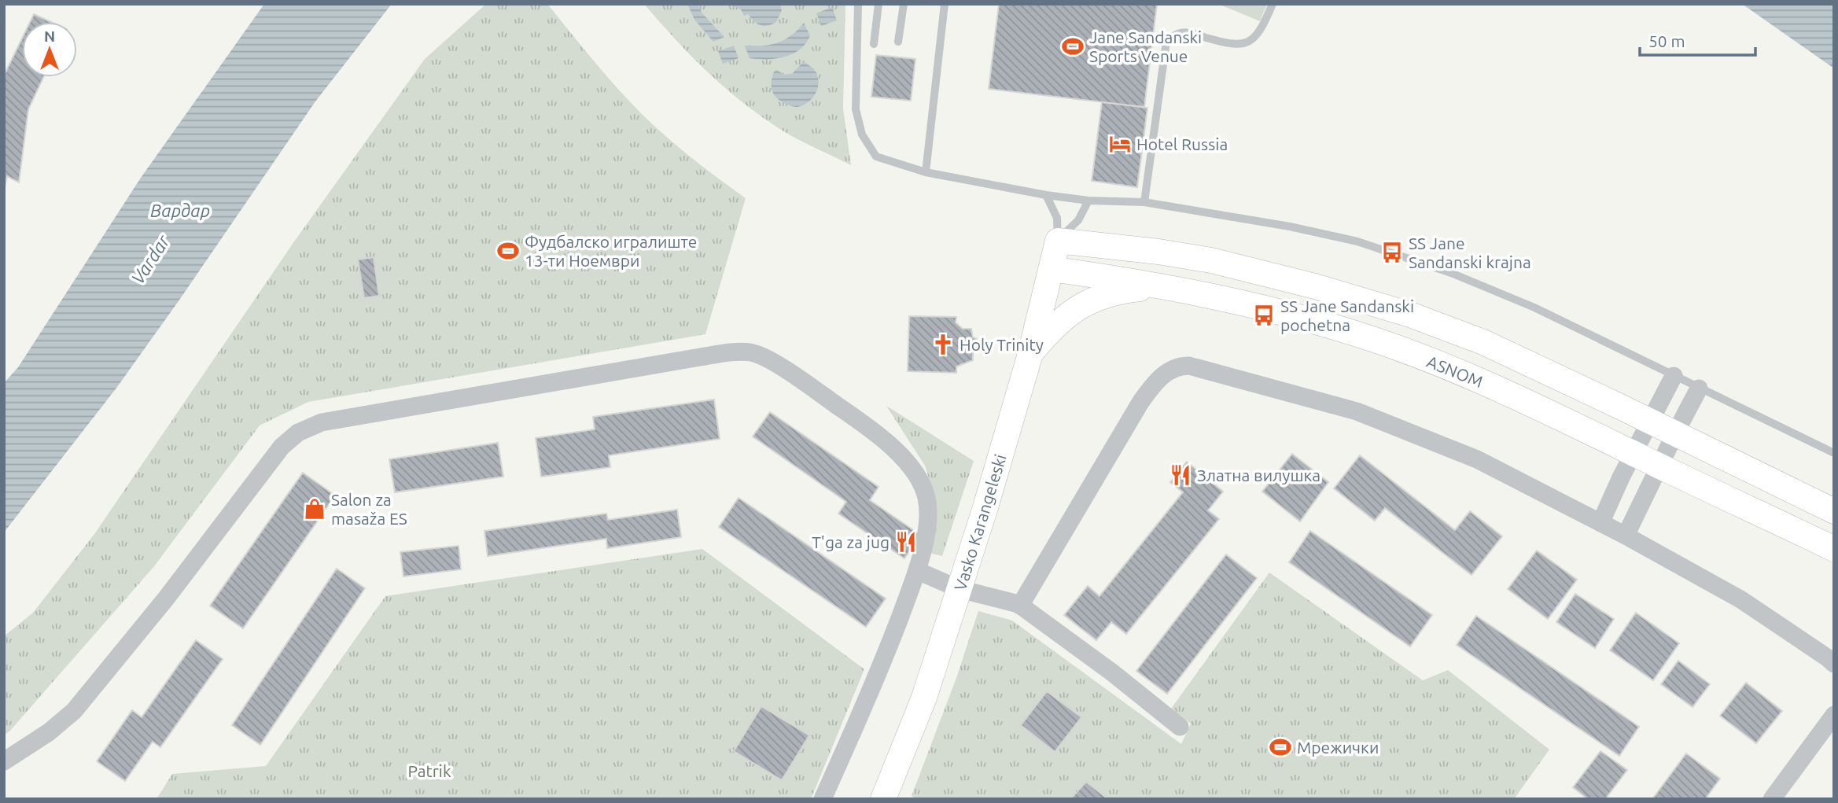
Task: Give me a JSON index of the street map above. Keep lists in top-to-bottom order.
{
  "streets": {
    "street": ["ASNOM", "Vasko Karangeleski"]
  },
  "crossings": [
    ["ASNOM", "Vasko Karangeleski"]
  ],
  "water": ["Вардар", "Vardar"],
  "parks": ["Patrik"],
  "places": {
    "sports": ["Jane Sandanski Sports Venue", "Фудбалско игралиште 13-ти Ноември", "Мрежички"],
    "hotel": ["Hotel Russia"],
    "bus stop": ["SS Jane Sandanski krajna", "SS Jane Sandanski pochetna"],
    "church": ["Holy Trinity"],
    "restaurant": ["Златна вилушка", "T'ga za jug"],
    "shop": ["Salon za masaža ES"]
  },
  "scale_bar": "50 m",
  "north": "top"
}
